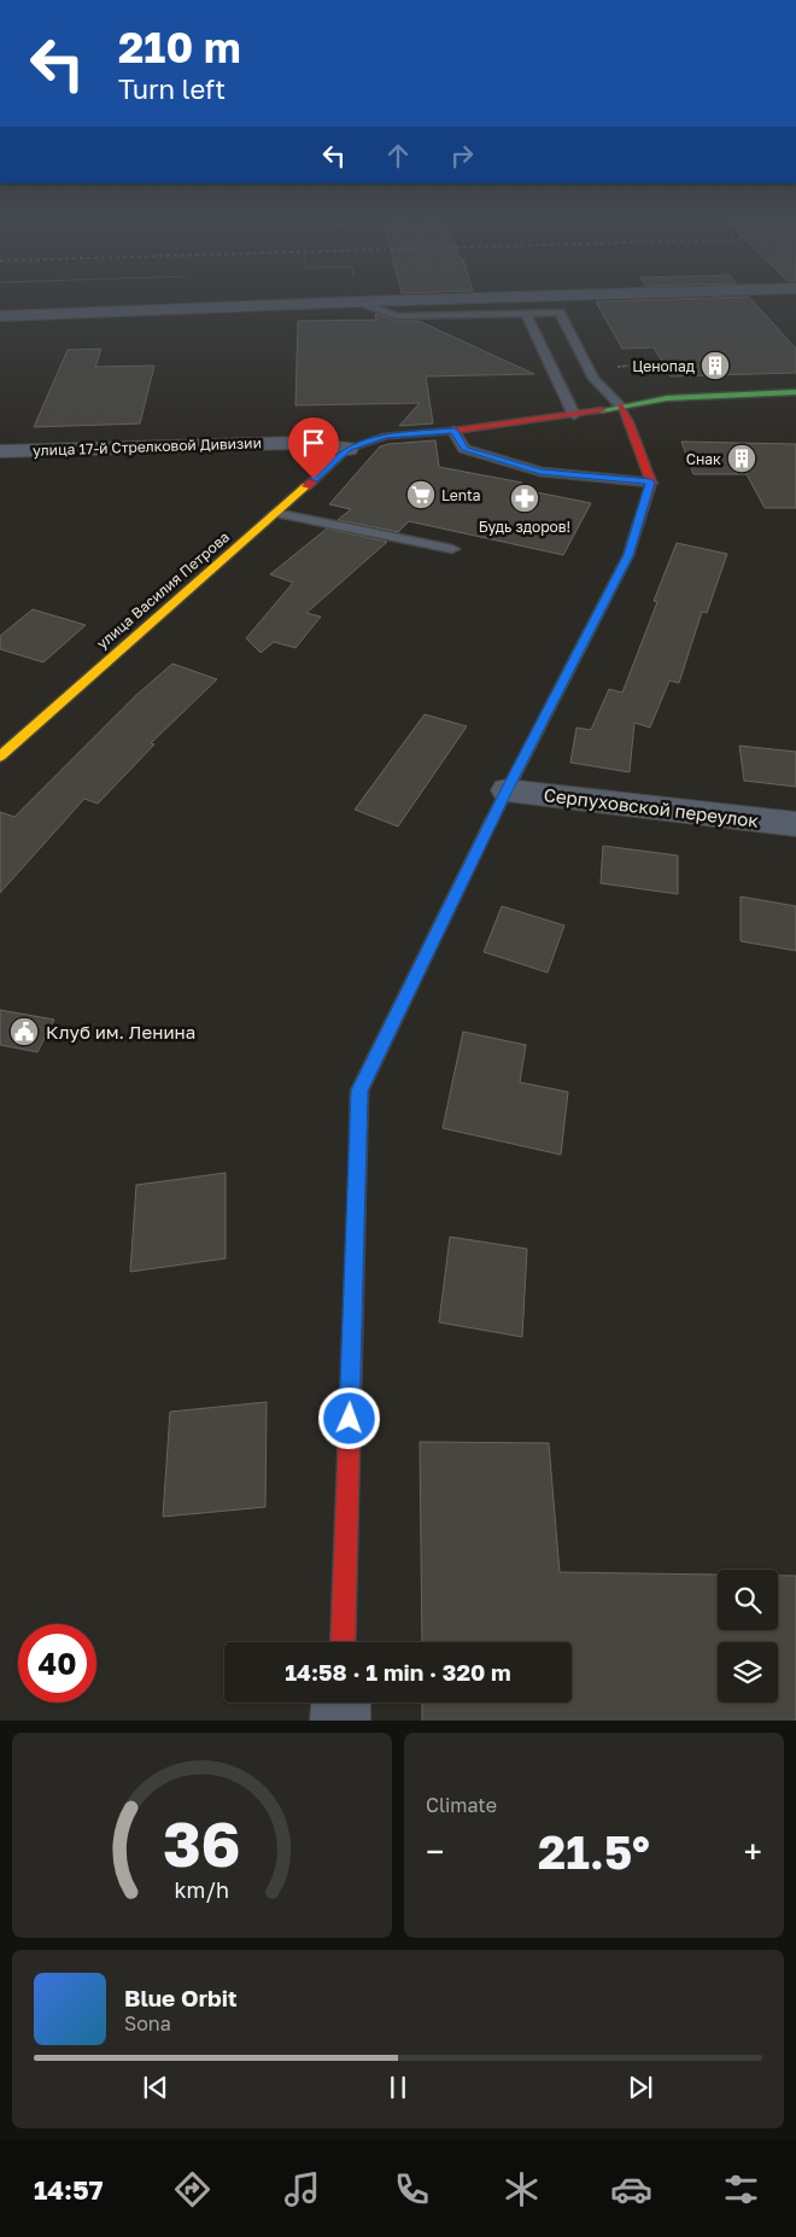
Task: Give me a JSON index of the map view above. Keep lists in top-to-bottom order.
{
  "streets": {
    "street": ["улица 17-й Стрелковой Дивизии", "улица Василия Петрова", "Серпуховской переулок"]
  },
  "crossings": [
    ["улица 17-й Стрелковой Дивизии", "улица Василия Петрова"]
  ],
  "places": {
    "building": ["Ценопад", "Снак"],
    "supermarket": ["Lenta"],
    "pharmacy": ["Будь здоров!"],
    "public building": ["Клуб им. Ленина"]
  },
  "page": {
    "turn": ["210 m", "Turn left"],
    "limit": "40",
    "trip": "14:58 · 1 min · 320 m",
    "tile": "Climate",
    "heat": ["−", "21.5°", "+"],
    "song": ["Blue Orbit", "Sona"],
    "tabs": "14:57",
    "gauge": ["36", "km/h"]
  }
}
